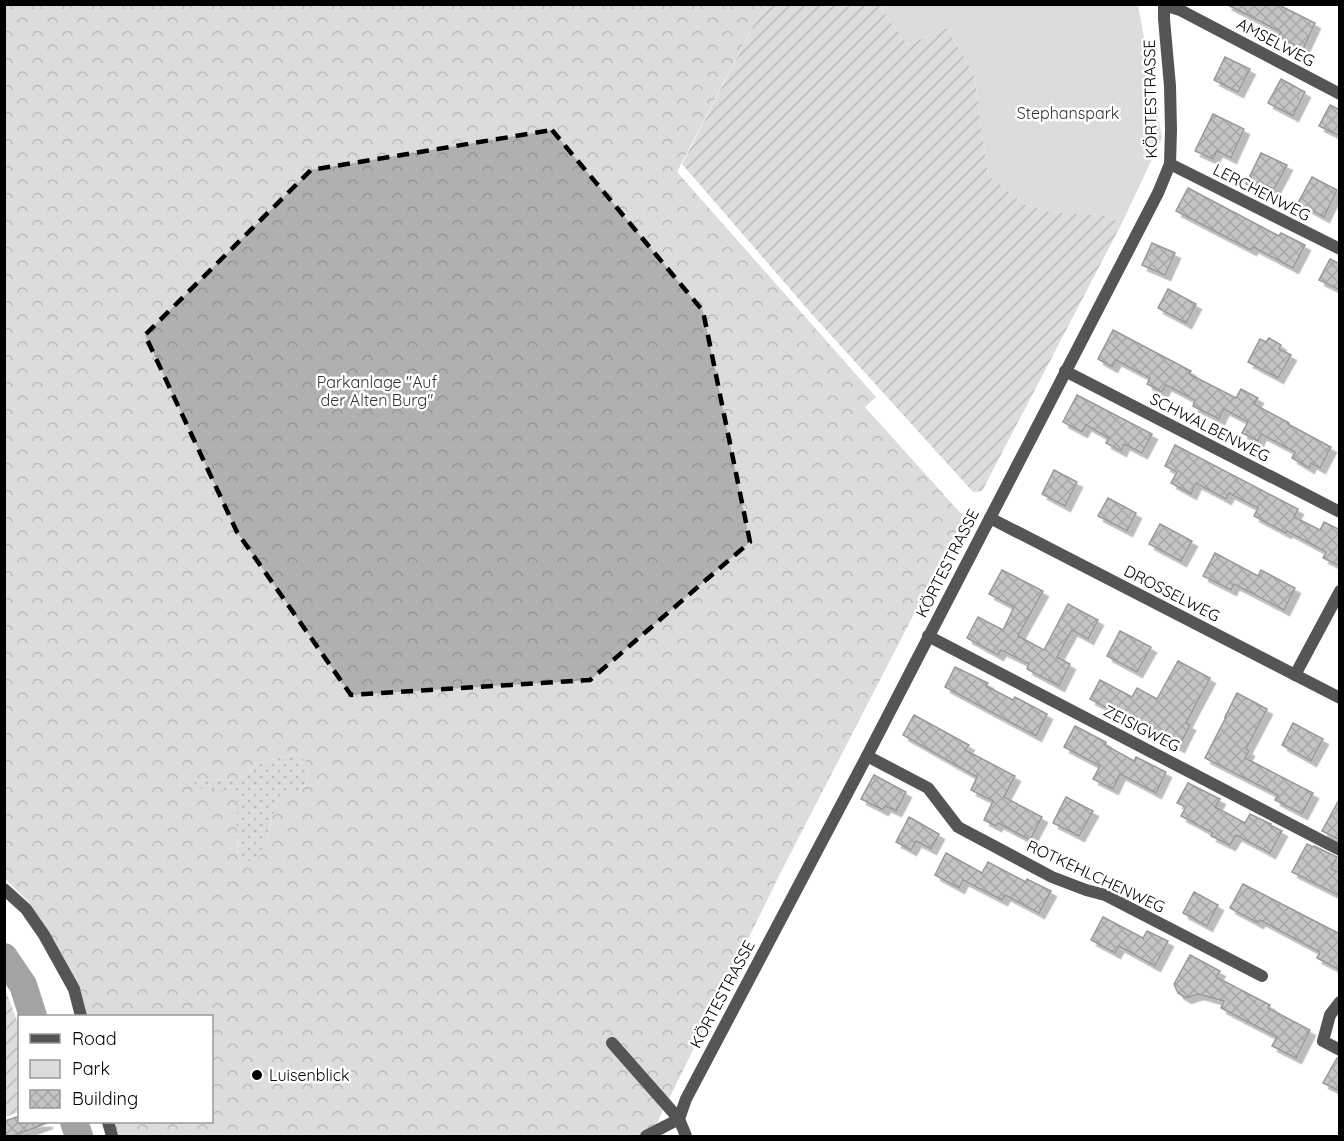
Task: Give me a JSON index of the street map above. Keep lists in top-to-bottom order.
{
  "streets": {
    "street": [
      "AMSELWEG",
      "KÖRTESTRASSE",
      "LERCHENWEG",
      "SCHWALBENWEG",
      "DROSSELWEG",
      "ZEISIGWEG",
      "ROTKEHLCHENWEG"
    ]
  },
  "crossings": [
    ["AMSELWEG", "KÖRTESTRASSE"],
    ["KÖRTESTRASSE", "LERCHENWEG"],
    ["KÖRTESTRASSE", "SCHWALBENWEG"],
    ["KÖRTESTRASSE", "DROSSELWEG"],
    ["KÖRTESTRASSE", "ZEISIGWEG"],
    ["KÖRTESTRASSE", "ROTKEHLCHENWEG"]
  ],
  "parks": ["Stephanspark", "Parkanlage \"Auf der Alten Burg\""],
  "places": ["Luisenblick"],
  "legend": ["Road", "Park", "Building"]
}
